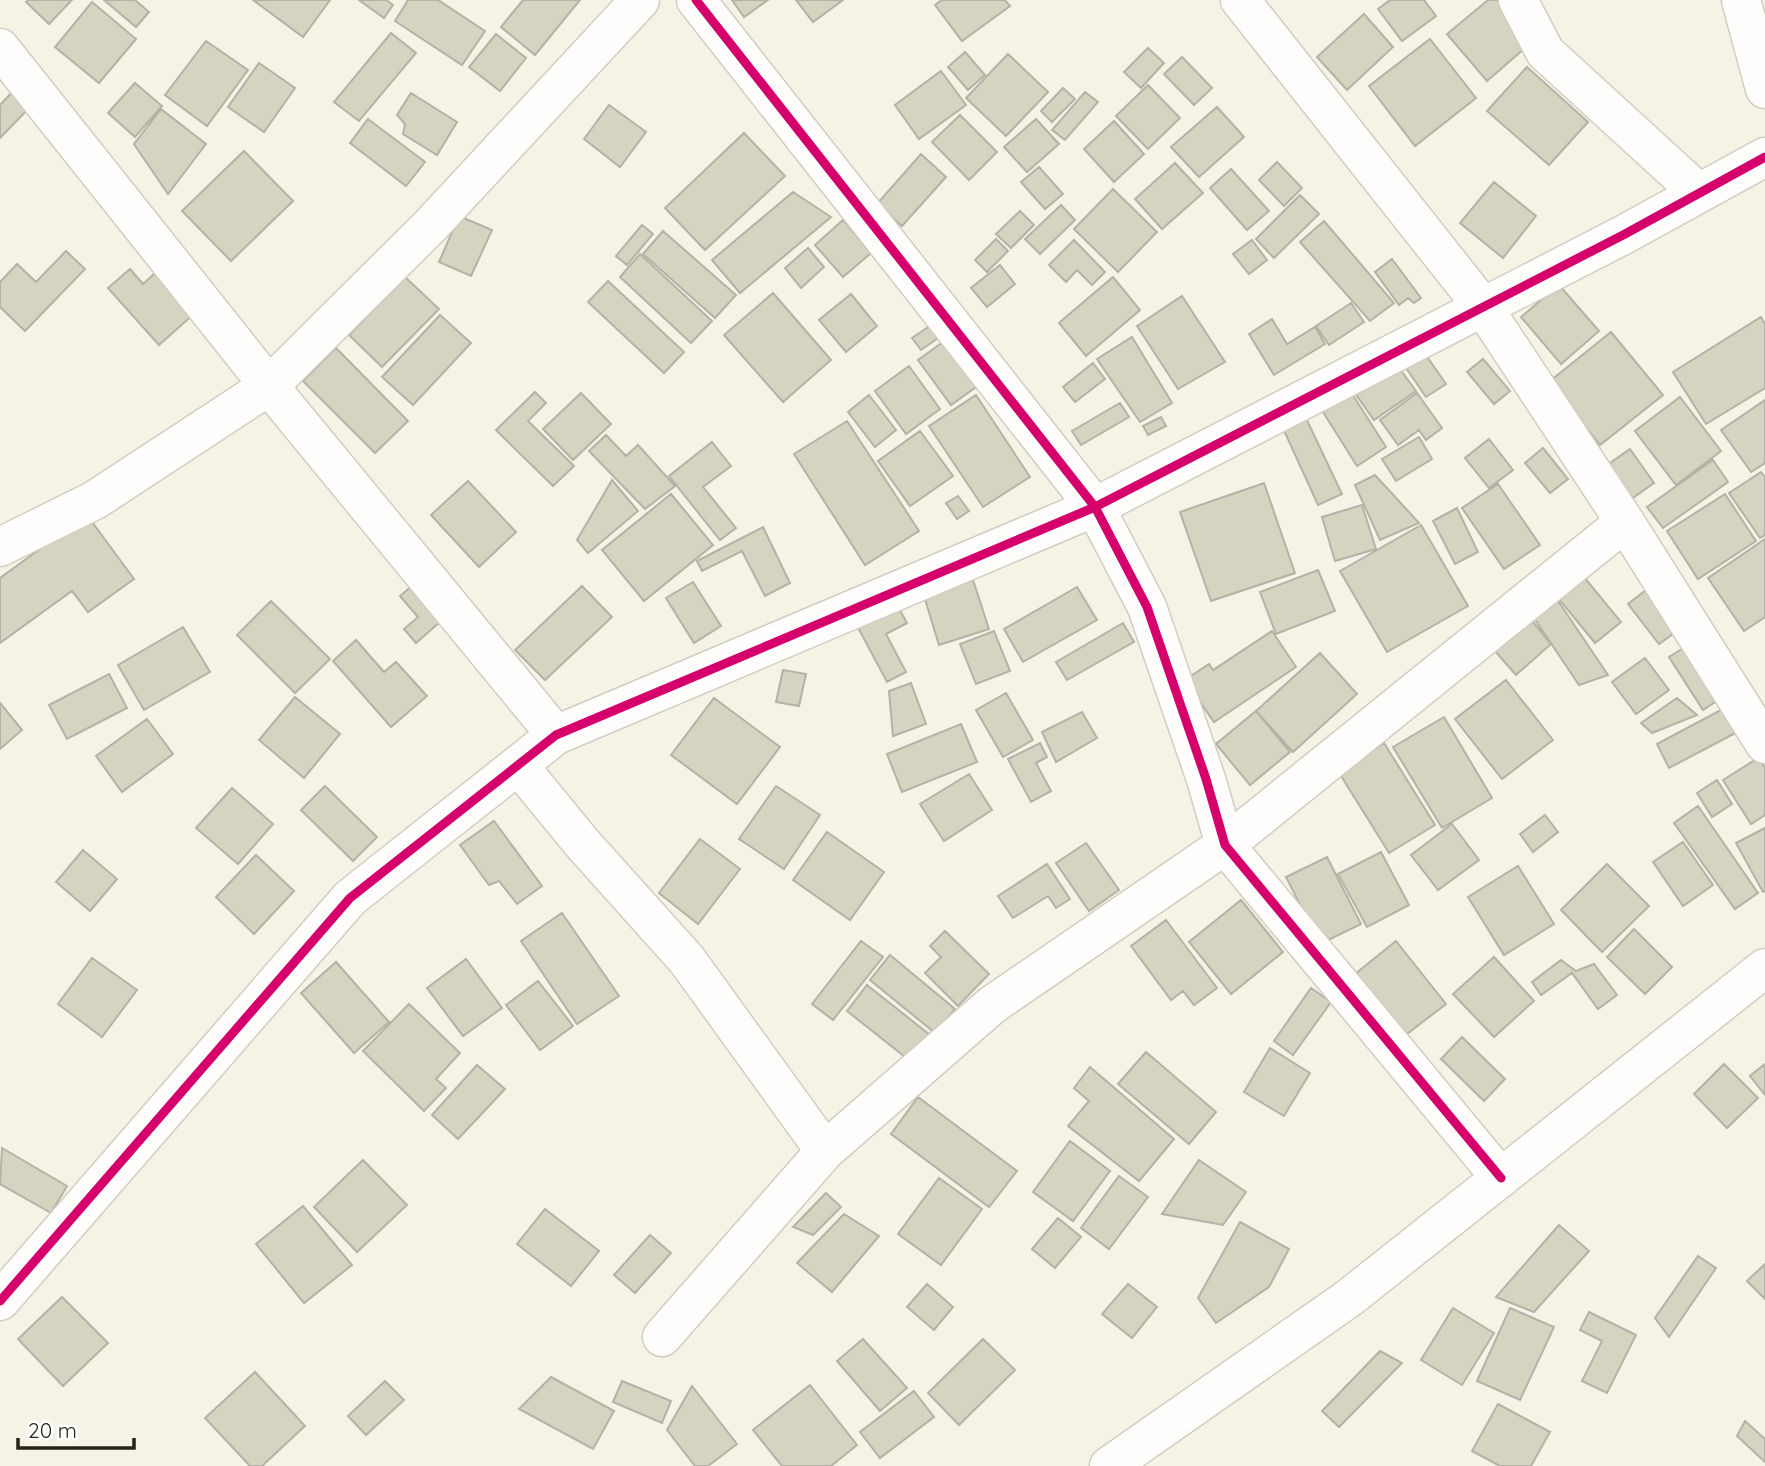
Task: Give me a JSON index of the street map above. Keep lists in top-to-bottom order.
{
  "scale_bar": "20 m"
}
